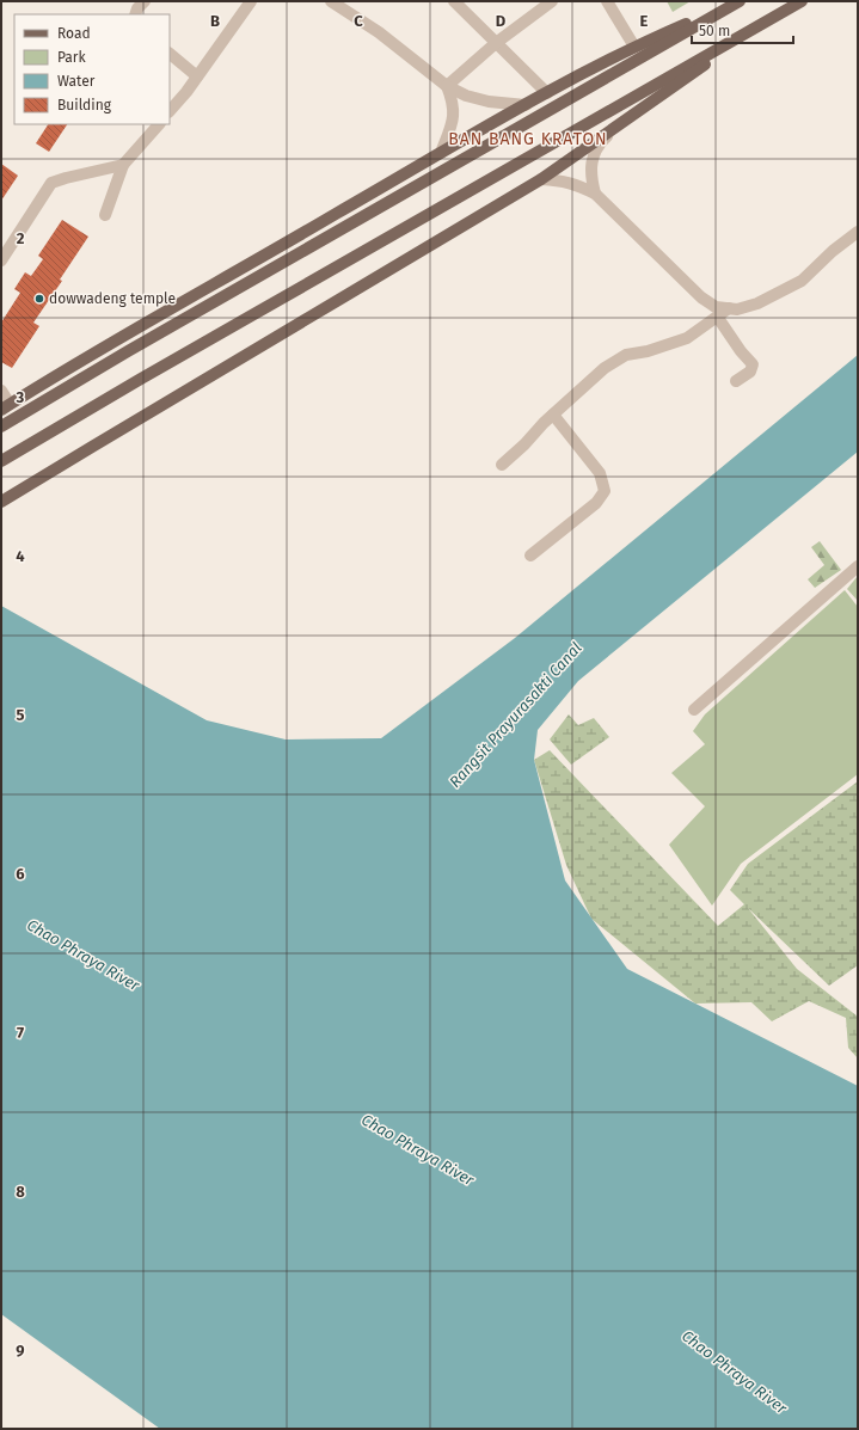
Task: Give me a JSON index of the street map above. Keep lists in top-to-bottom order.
{
  "districts": ["BAN BANG KRATON"],
  "water": ["Rangsit Prayurasakti Canal", "Chao Phraya River"],
  "places": ["dowwadeng temple"],
  "legend": [
    "Road",
    "Park",
    "Water",
    "Building"
  ],
  "scale_bar": "50 m",
  "grid": {
    "columns": [
      "B",
      "C",
      "D",
      "E"
    ],
    "rows": [
      "2",
      "3",
      "4",
      "5",
      "6",
      "7",
      "8",
      "9"
    ]
  }
}
